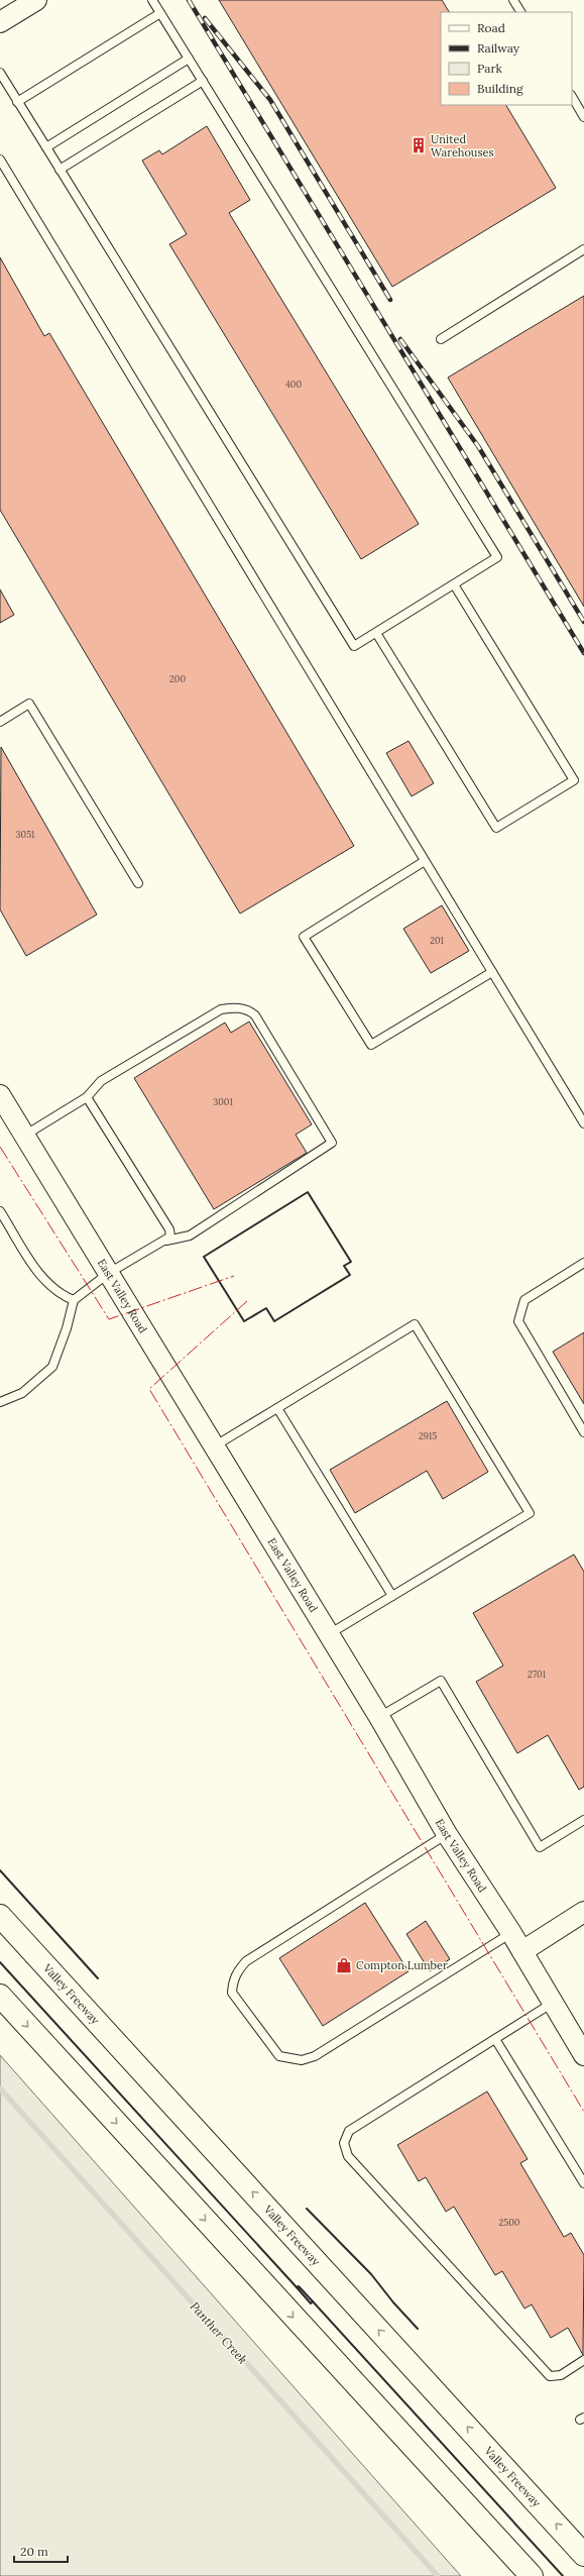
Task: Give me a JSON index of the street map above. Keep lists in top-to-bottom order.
{
  "streets": {
    "highway": ["Valley Freeway"],
    "street": ["East Valley Road"]
  },
  "water": ["Panther Creek"],
  "places": {
    "building": ["United Warehouses"],
    "shop": ["Compton Lumber"]
  },
  "house_numbers": [
    "400",
    "200",
    "3051",
    "201",
    "3001",
    "2915",
    "2701",
    "2500"
  ],
  "legend": [
    "Road",
    "Railway",
    "Park",
    "Building"
  ],
  "scale_bar": "20 m"
}
